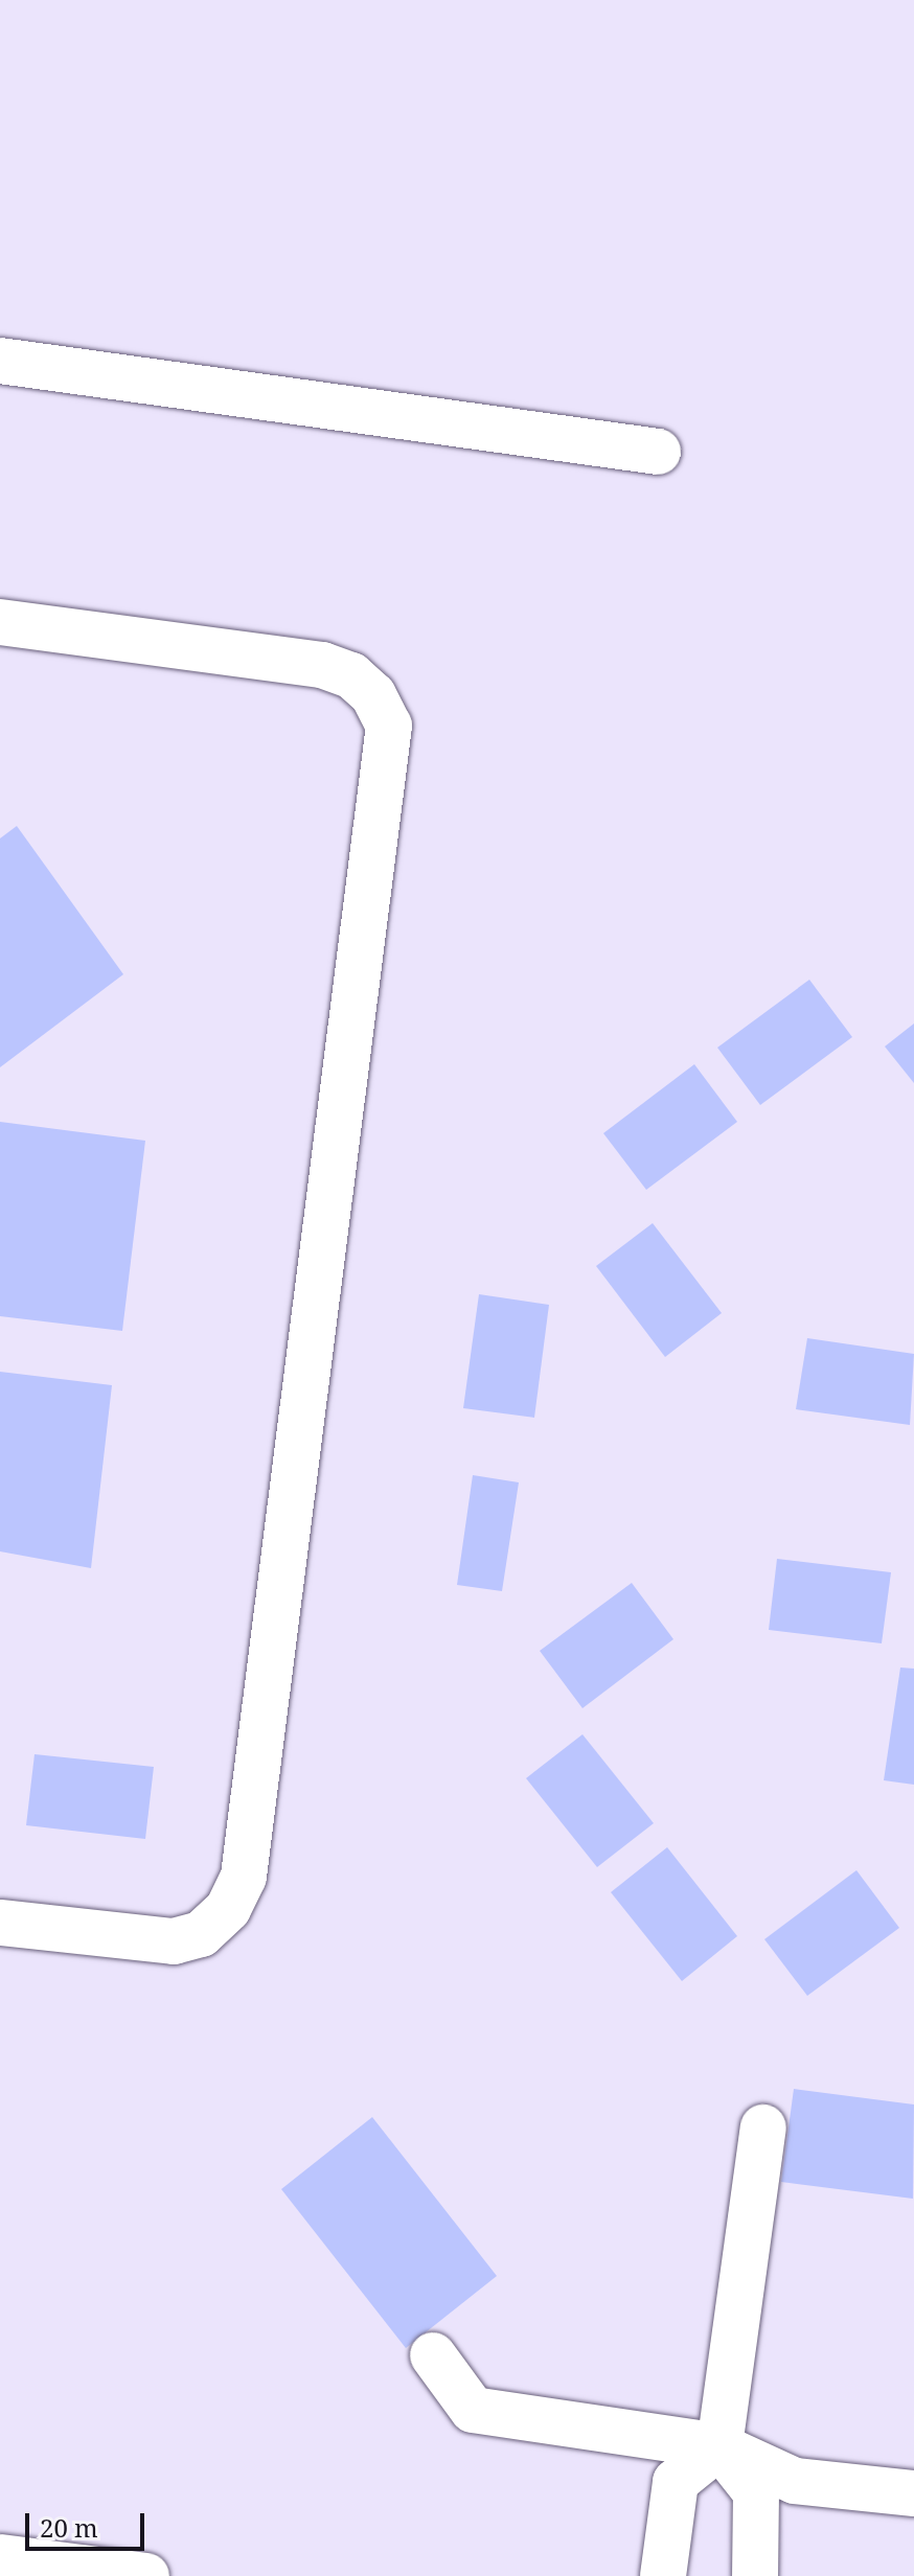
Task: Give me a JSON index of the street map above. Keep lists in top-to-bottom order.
{
  "scale_bar": "20 m"
}
